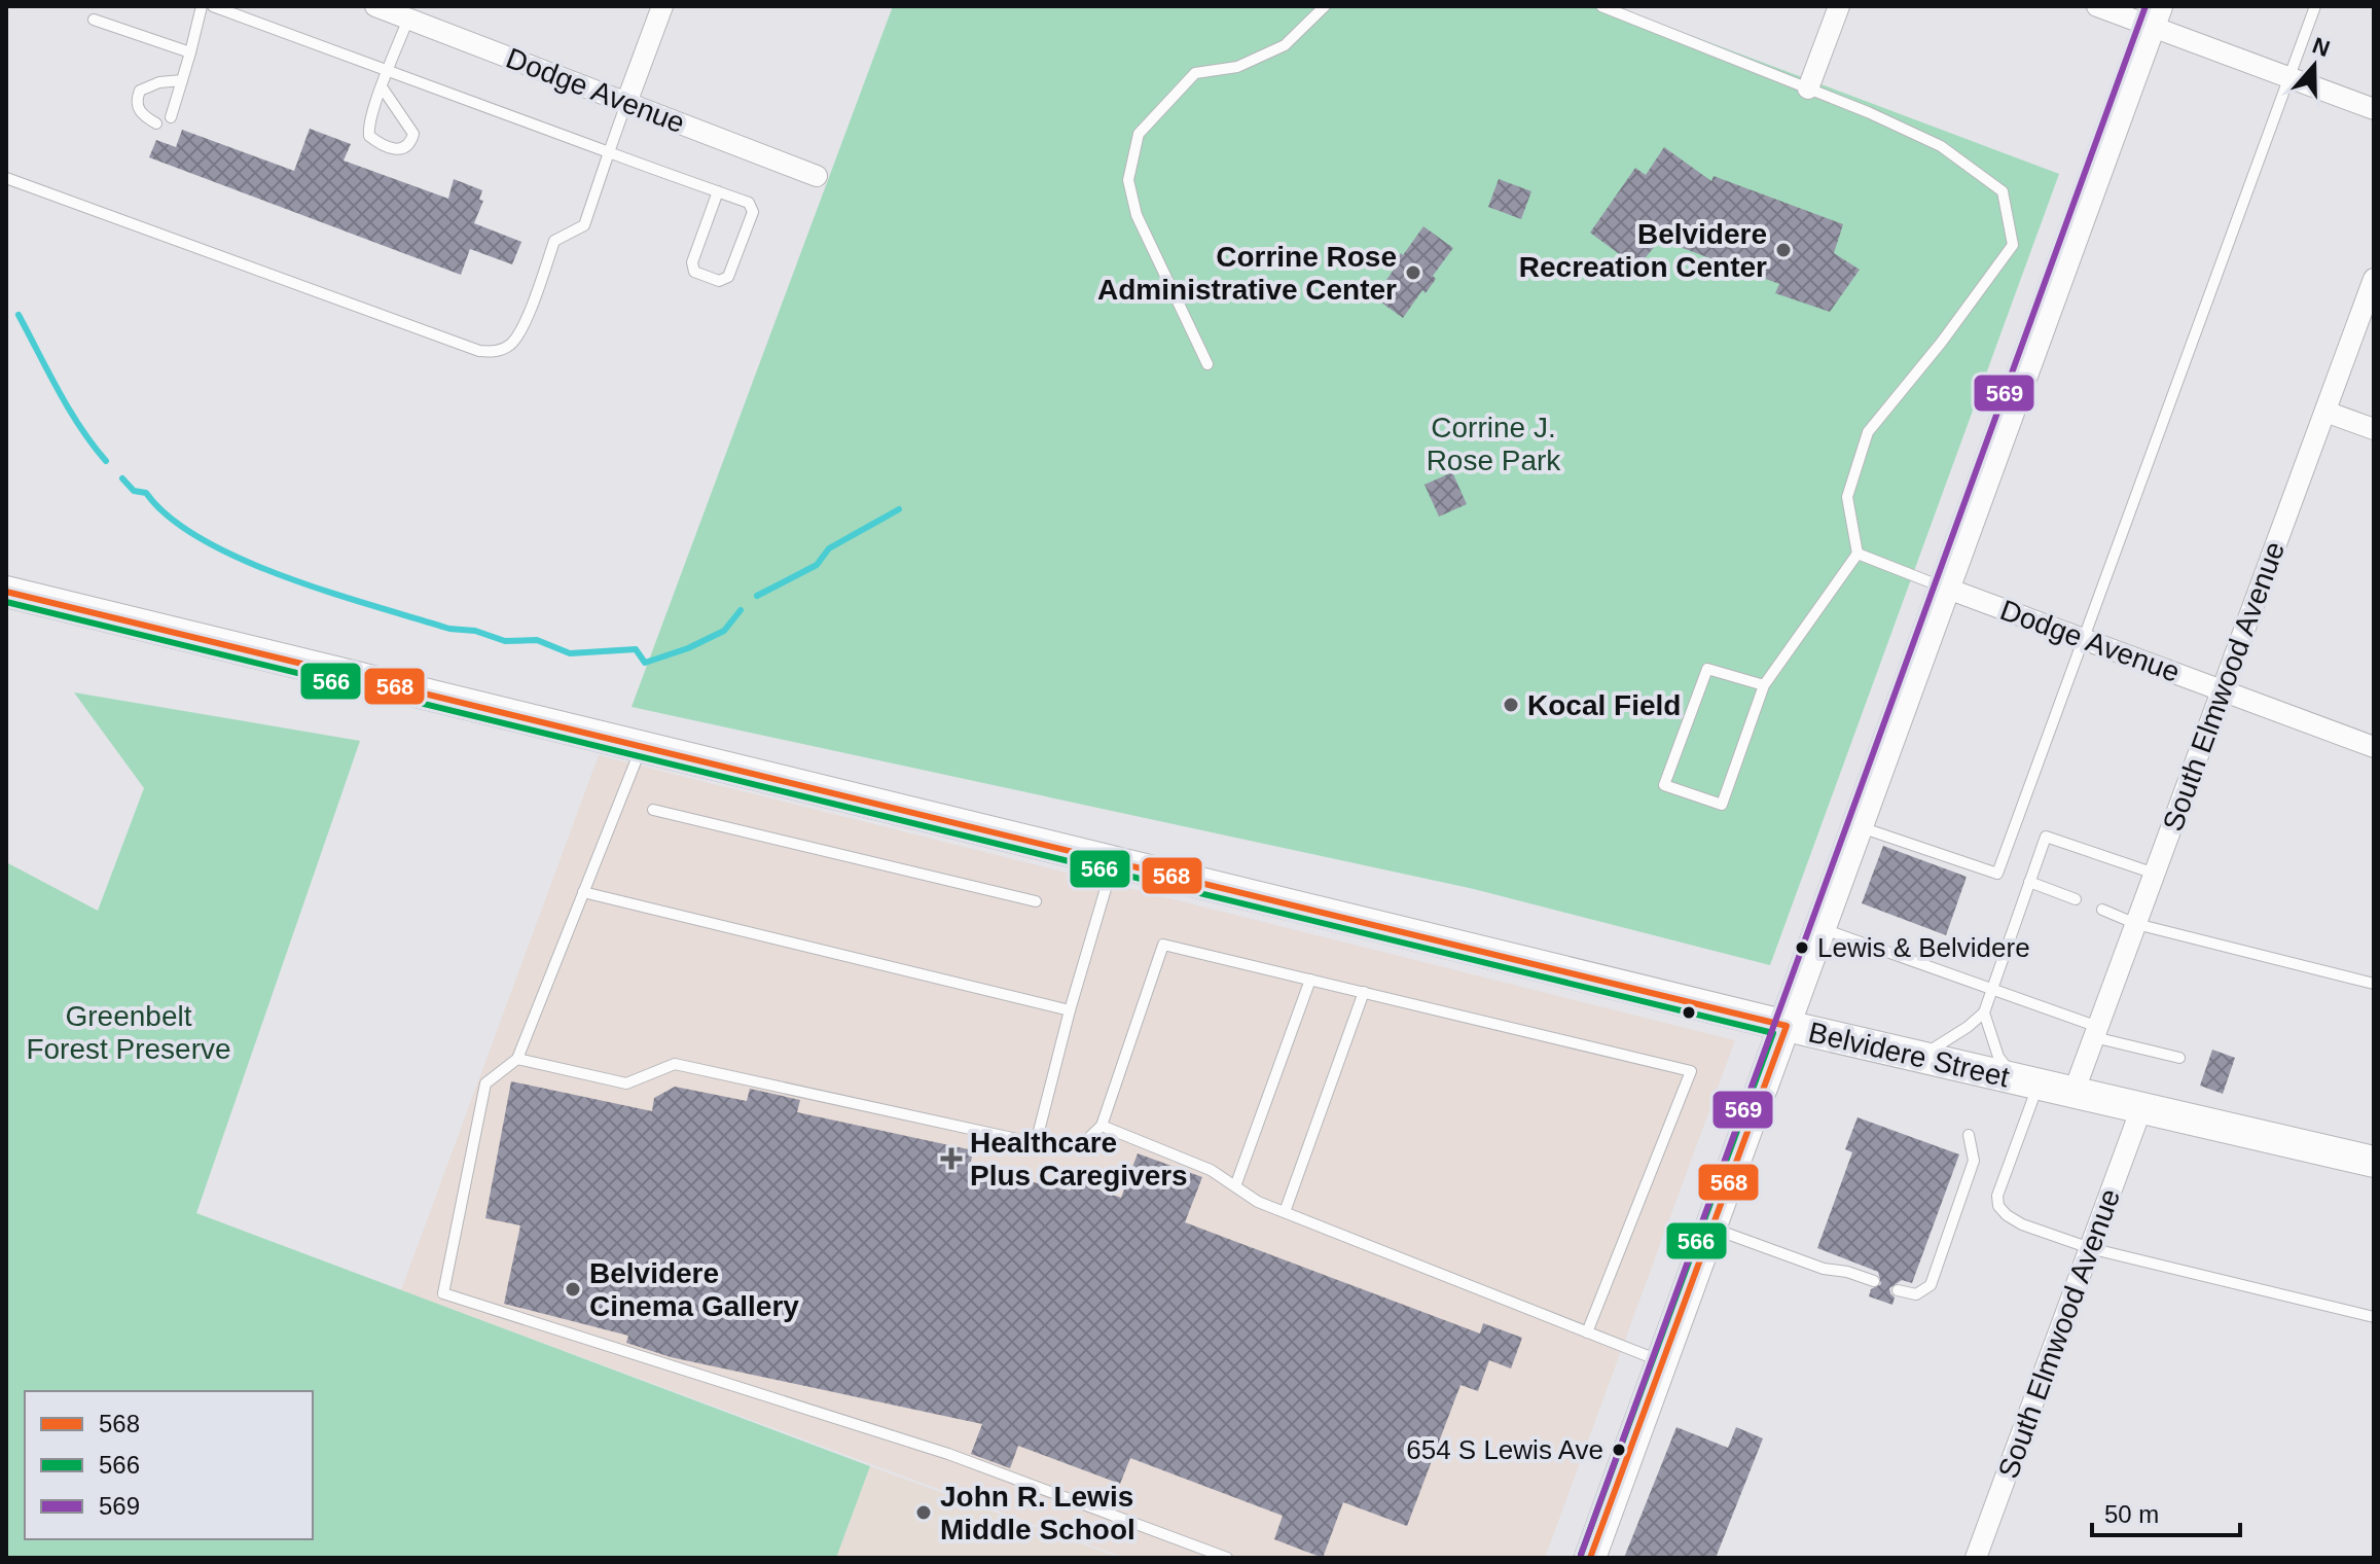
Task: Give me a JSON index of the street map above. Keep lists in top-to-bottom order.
{
  "streets": {
    "main road": ["Belvidere Street"],
    "street": ["Dodge Avenue", "South Elmwood Avenue"]
  },
  "crossings": [
    ["Dodge Avenue", "South Elmwood Avenue"],
    ["South Elmwood Avenue", "Belvidere Street"]
  ],
  "parks": ["Corrine J. Rose Park", "Greenbelt Forest Preserve"],
  "places": {
    "other": [
      "Belvidere Recreation Center",
      "Corrine Rose Administrative Center",
      "Kocal Field",
      "Lewis & Belvidere",
      "Belvidere Cinema Gallery",
      "654 S Lewis Ave",
      "John R. Lewis Middle School"
    ],
    "health": ["Healthcare Plus Caregivers"]
  },
  "lines": ["transit line 569", "transit line 568", "transit line 566"],
  "legend": ["568", "566", "569"],
  "scale_bar": "50 m",
  "north": "top"
}
